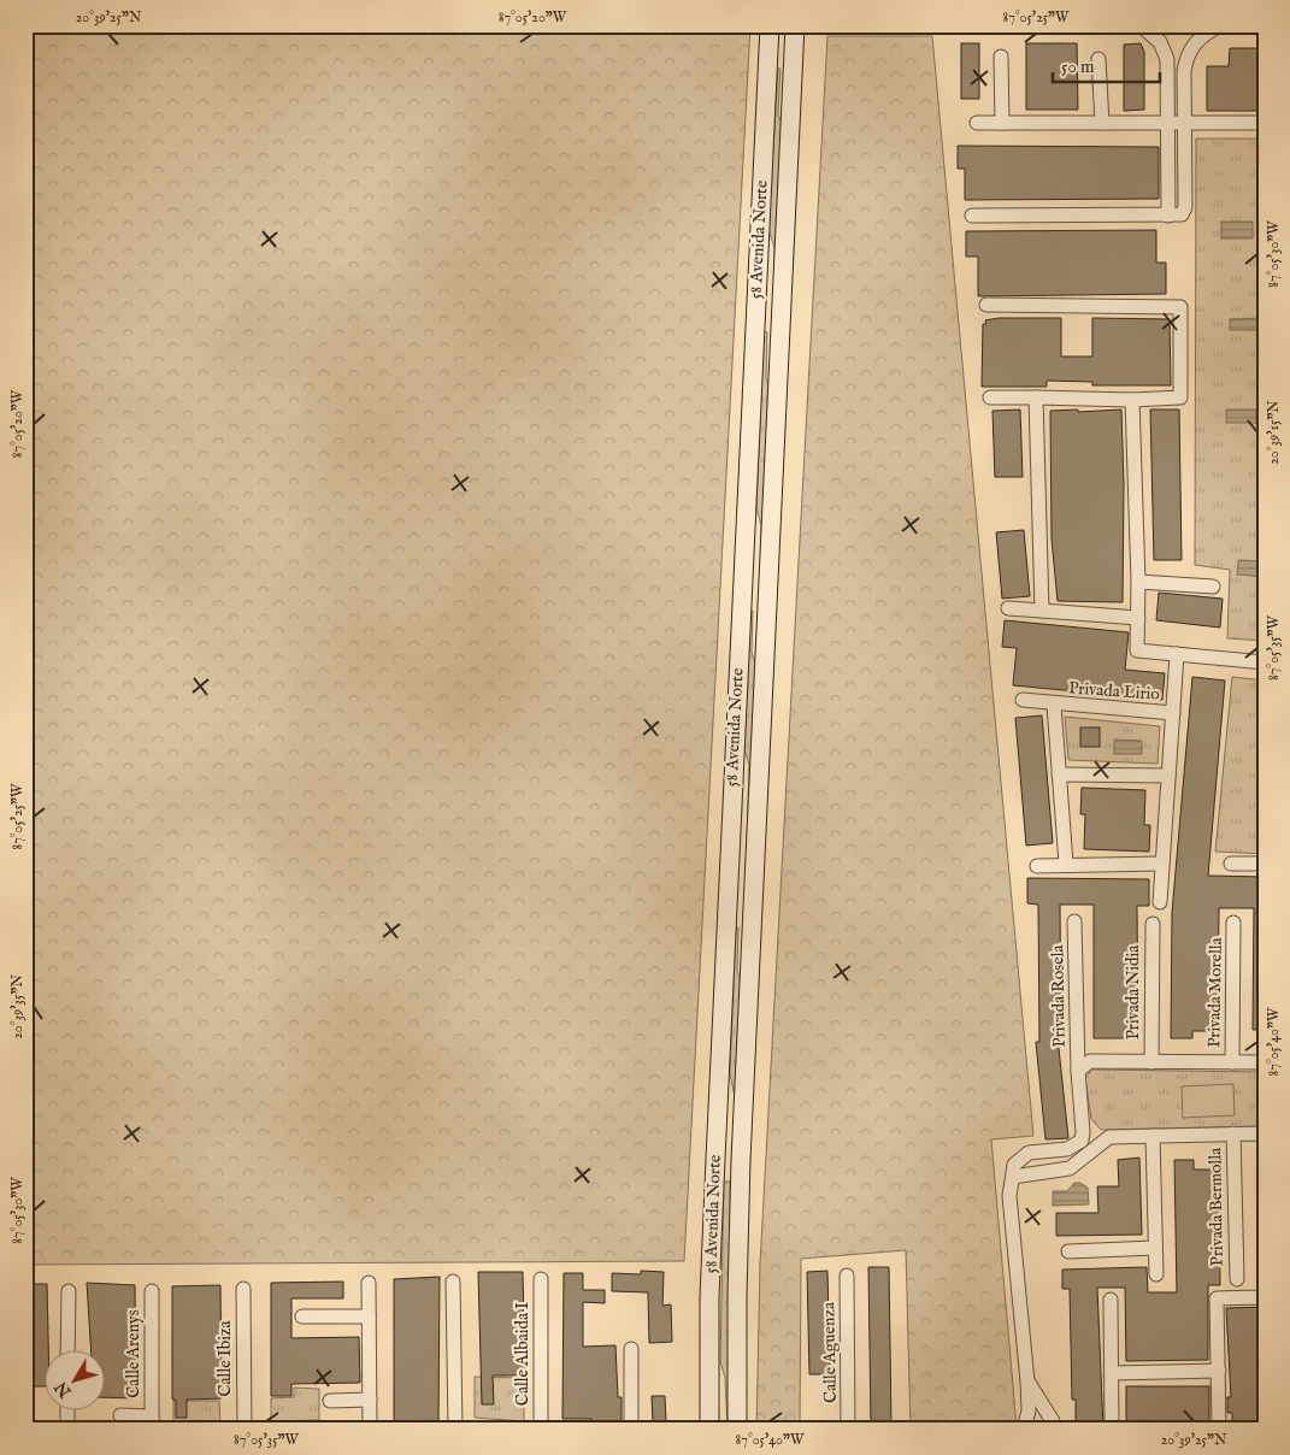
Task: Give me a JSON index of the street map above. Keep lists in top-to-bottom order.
{
  "streets": {
    "main road": ["58 Avenida Norte"],
    "street": [
      "Privada Lirio",
      "Privada Nidia",
      "Privada Morella",
      "Privada Rosela",
      "Privada Bermolla",
      "Calle Aguenza",
      "Calle Arenys",
      "Calle Albaida I",
      "Calle Ibiza"
    ]
  },
  "scale_bar": "50 m",
  "north": "bottom left",
  "coordinates": [
    "20°39'25\"N",
    "87°05'20\"W",
    "87°05'25\"W",
    "87°05'30\"W",
    "20°39'15\"N",
    "87°05'35\"W",
    "20°39'35\"N",
    "87°05'40\"W"
  ]
}
